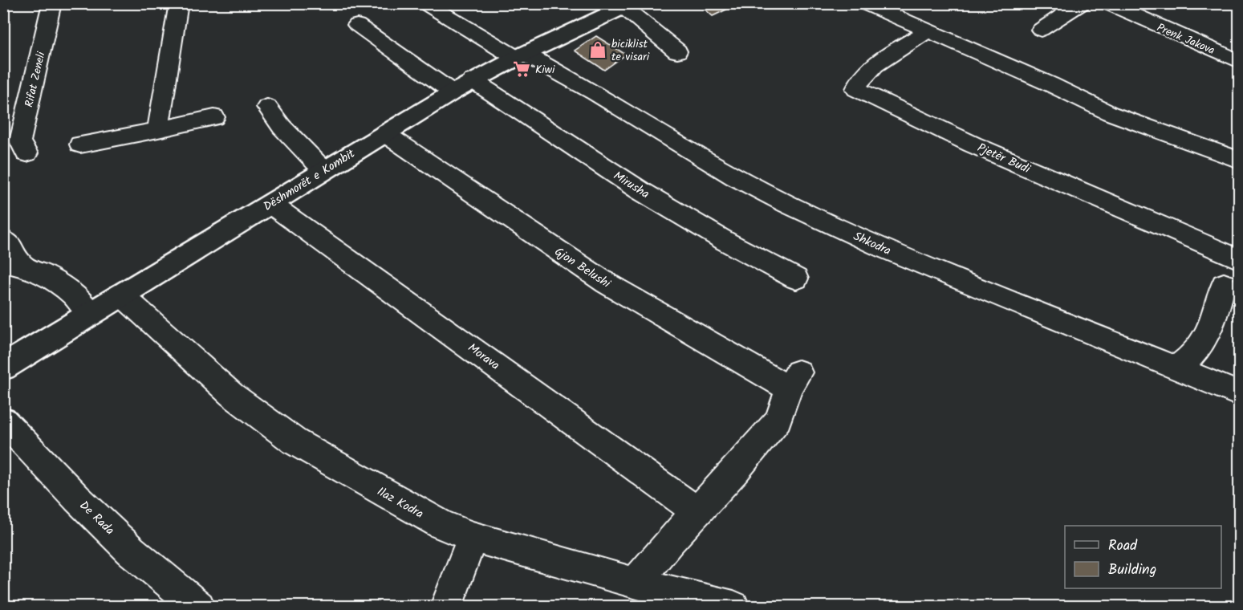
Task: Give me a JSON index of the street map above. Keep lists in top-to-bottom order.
{
  "streets": {
    "main road": ["Dëshmorët e Kombit"],
    "street": [
      "Prenk Jakova",
      "Rifat Zeneli",
      "Pjetër Budi",
      "Mirusha",
      "Shkodra",
      "Gjon Belushi",
      "Morava",
      "Ilaz Kodra",
      "De Rada"
    ]
  },
  "crossings": [
    ["Dëshmorët e Kombit", "Mirusha"],
    ["Dëshmorët e Kombit", "Shkodra"],
    ["Dëshmorët e Kombit", "Gjon Belushi"],
    ["Dëshmorët e Kombit", "Morava"],
    ["Dëshmorët e Kombit", "Ilaz Kodra"],
    ["Gjon Belushi", "Morava"]
  ],
  "places": {
    "shop": ["biciklist te visari"],
    "supermarket": ["Kiwi"]
  },
  "legend": ["Road", "Building"]
}
